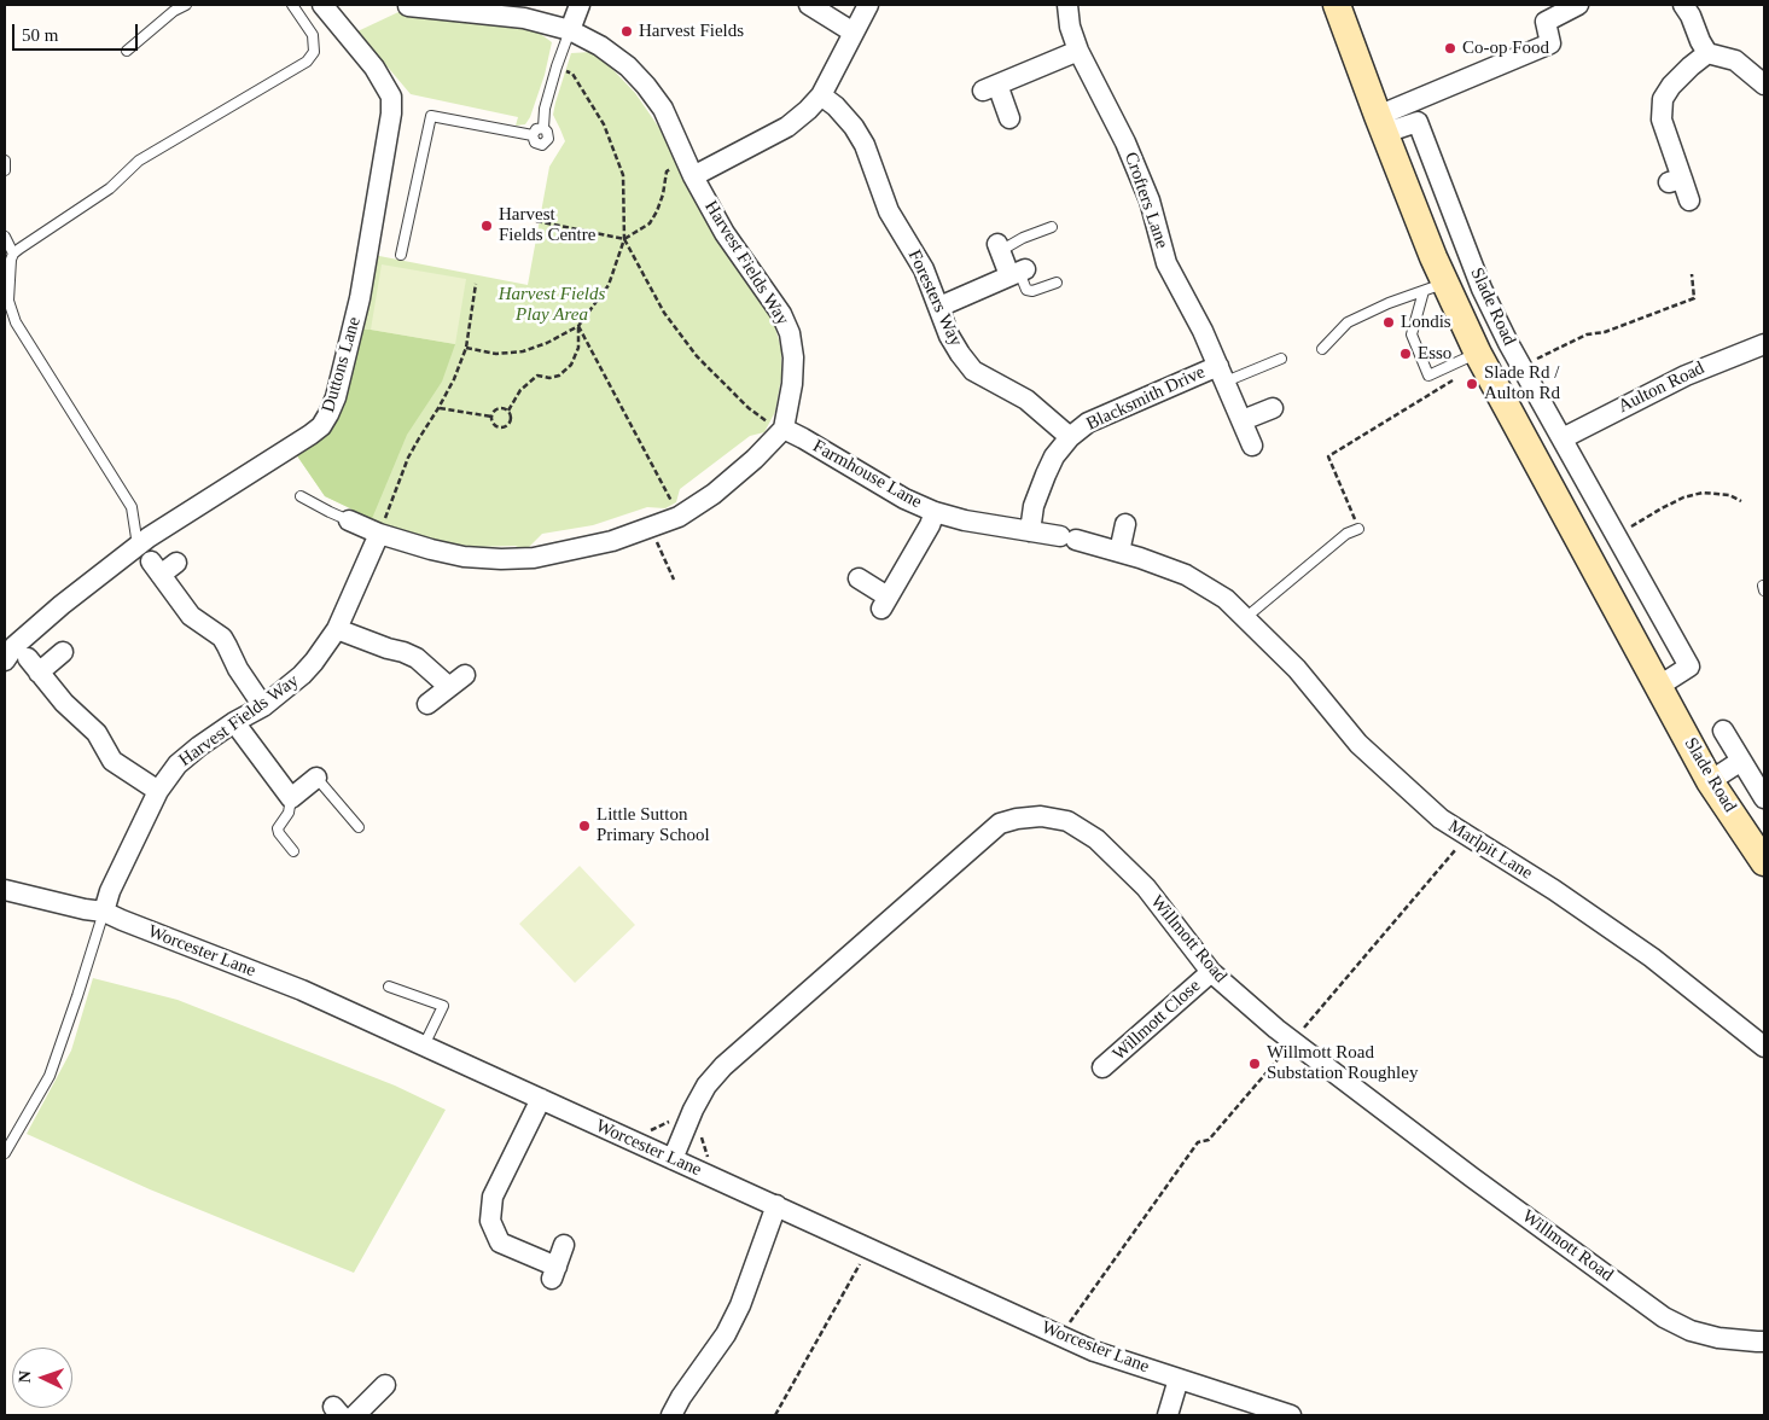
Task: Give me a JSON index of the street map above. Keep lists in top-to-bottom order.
{
  "streets": {
    "main road": ["Slade Road"],
    "street": [
      "Crofters Lane",
      "Harvest Fields Way",
      "Foresters Way",
      "Duttons Lane",
      "Aulton Road",
      "Blacksmith Drive",
      "Farmhouse Lane",
      "Marlpit Lane",
      "Willmott Road",
      "Worcester Lane",
      "Willmott Close"
    ]
  },
  "crossings": [
    ["Crofters Lane", "Blacksmith Drive"],
    ["Harvest Fields Way", "Farmhouse Lane"],
    ["Harvest Fields Way", "Worcester Lane"],
    ["Foresters Way", "Blacksmith Drive"],
    ["Slade Road", "Aulton Road"],
    ["Blacksmith Drive", "Farmhouse Lane"],
    ["Farmhouse Lane", "Marlpit Lane"],
    ["Willmott Road", "Worcester Lane"],
    ["Willmott Road", "Willmott Close"]
  ],
  "parks": ["Harvest Fields Play Area"],
  "places": [
    "Harvest Fields",
    "Co-op Food",
    "Harvest Fields Centre",
    "Londis",
    "Esso",
    "Slade Rd / Aulton Rd",
    "Little Sutton Primary School",
    "Willmott Road Substation Roughley"
  ],
  "scale_bar": "50 m",
  "north": "left"
}
